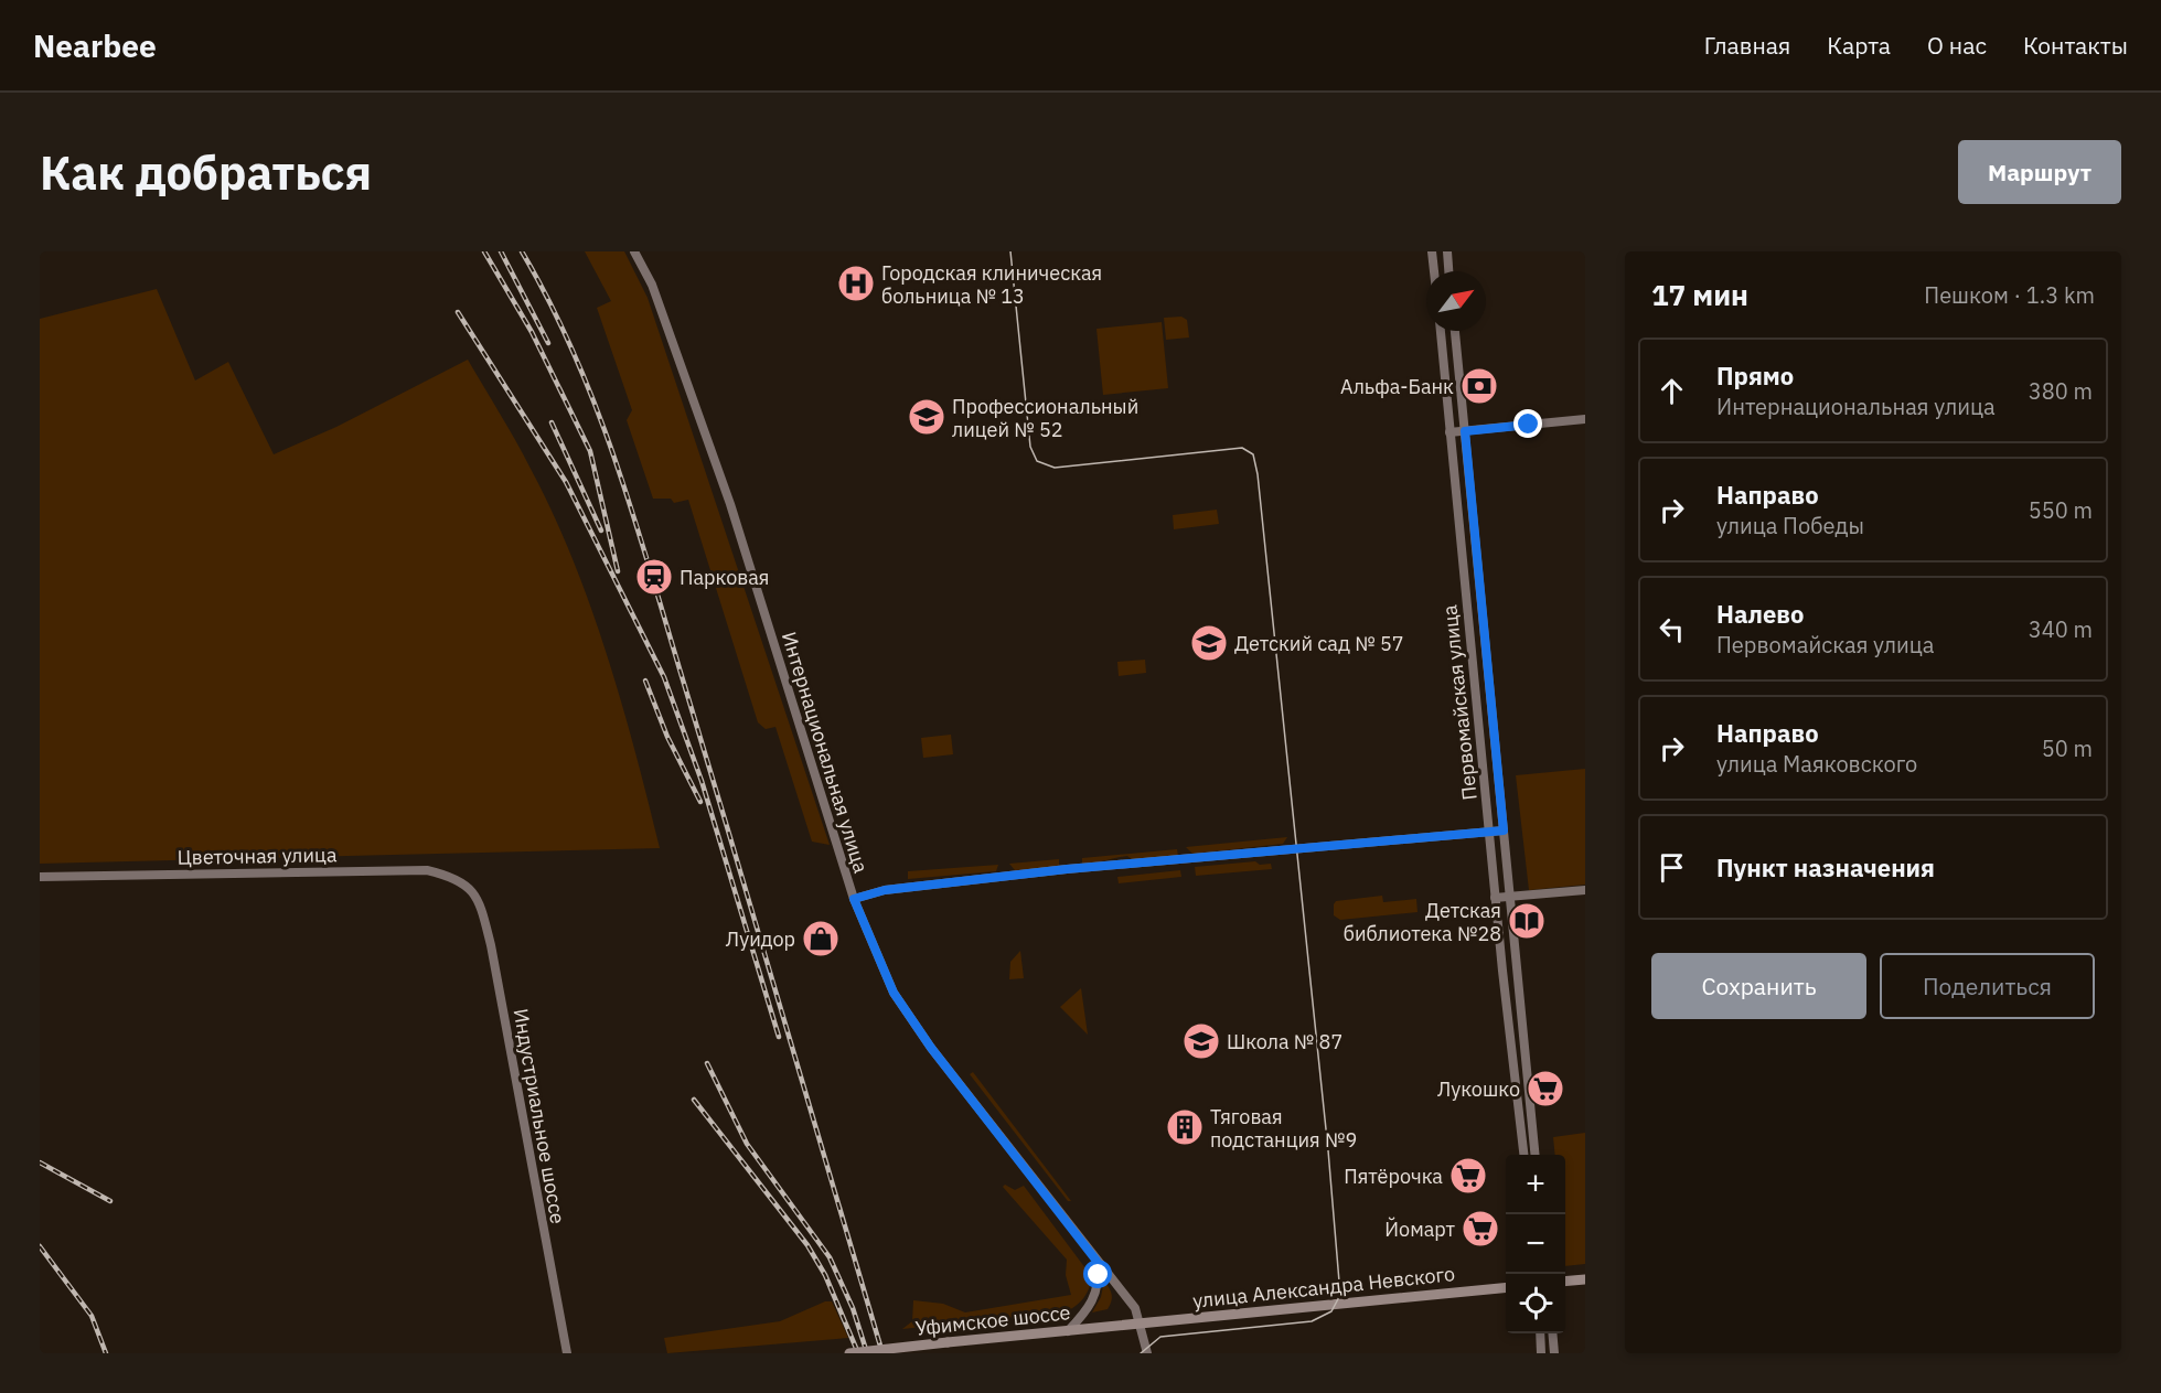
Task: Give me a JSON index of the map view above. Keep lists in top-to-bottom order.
{
  "streets": {
    "main road": [
      "Первомайская улица",
      "Интернациональная улица",
      "Цветочная улица",
      "Индустриальное шоссе",
      "улица Александра Невского",
      "Уфимское шоссе"
    ]
  },
  "crossings": [
    ["Интернациональная улица", "улица Александра Невского"],
    ["Интернациональная улица", "Уфимское шоссе"],
    ["Цветочная улица", "Индустриальное шоссе"],
    ["улица Александра Невского", "Уфимское шоссе"]
  ],
  "places": {
    "hospital": ["Городская клиническая больница № 13"],
    "bank": ["Альфа-Банк"],
    "school or university": ["Профессиональный лицей № 52", "Детский сад № 57", "Школа № 87"],
    "station": ["Парковая"],
    "library": ["Детская библиотека №28"],
    "shop": ["Луидор"],
    "supermarket": ["Лукошко", "Пятёрочка", "Йомарт"],
    "building": ["Тяговая подстанция №9"]
  },
  "north": "top right",
  "page": {
    "header": "Nearbee",
    "nav": [
      "Главная",
      "Карта",
      "О нас",
      "Контакты"
    ],
    "buttons": [
      "Маршрут",
      ["Сохранить", "Поделиться"]
    ],
    "title": "Как добраться",
    "heading": ["17 мин", "Пешком · 1.3 km"],
    "list": [
      ["Прямо", "Интернациональная улица", "380 m"],
      ["Направо", "улица Победы", "550 m"],
      ["Налево", "Первомайская улица", "340 m"],
      ["Направо", "улица Маяковского", "50 m"],
      "Пункт назначения"
    ],
    "map_buttons": ["+", "−"]
  }
}
